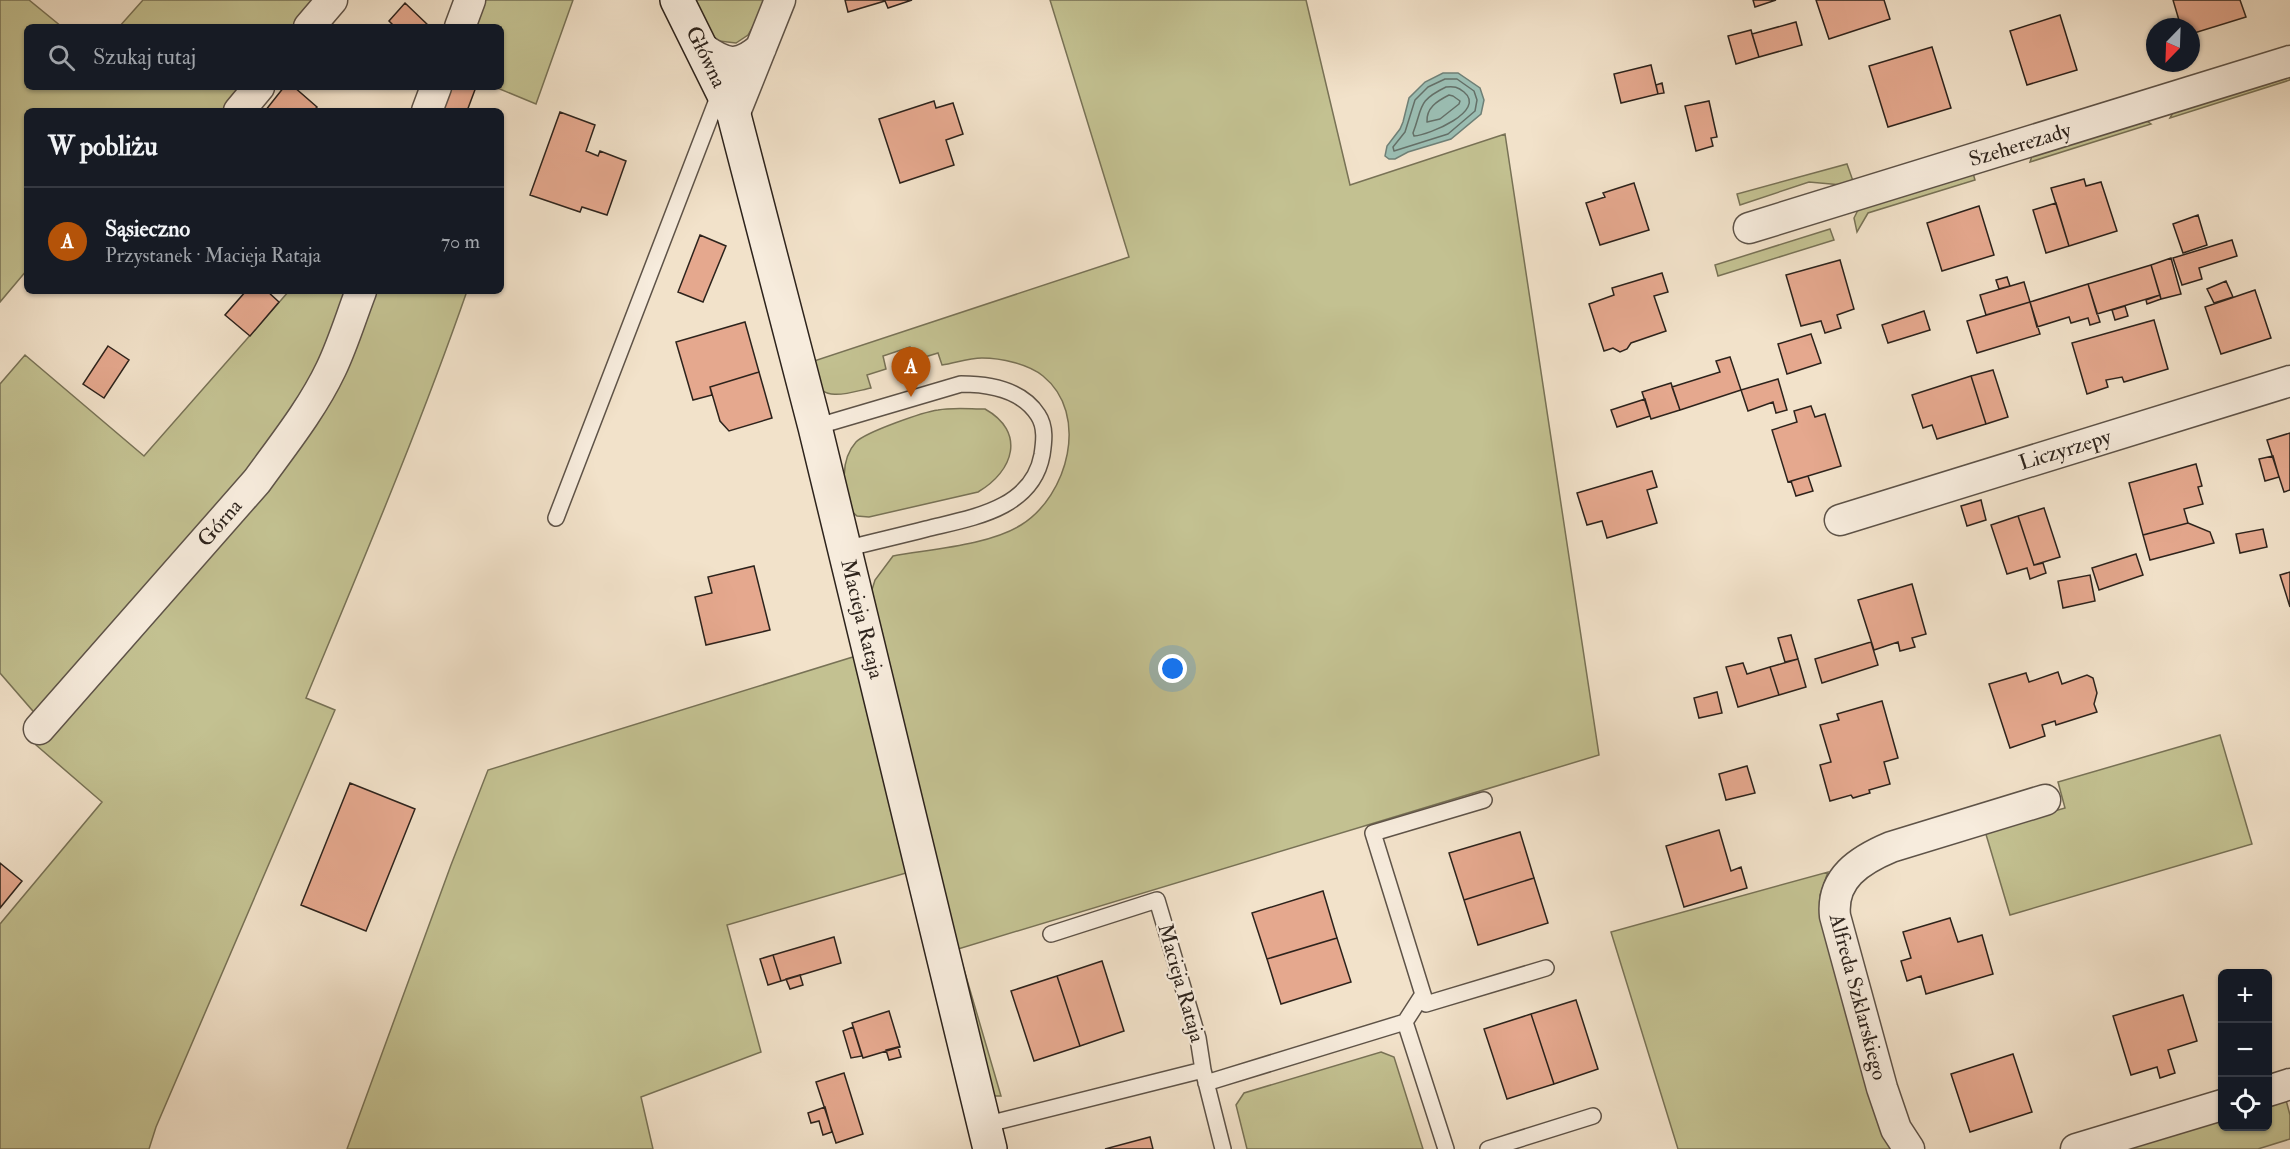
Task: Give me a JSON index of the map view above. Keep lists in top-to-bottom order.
{
  "streets": {
    "street": [
      "Główna",
      "Szeherezady",
      "Liczyrzepy",
      "Górna",
      "Macieja Rataja",
      "Alfreda Szklarskiego"
    ]
  },
  "crossings": [
    ["Główna", "Macieja Rataja"]
  ],
  "north": "bottom left",
  "page": {
    "search": "Szukaj tutaj",
    "heading": "W pobliżu",
    "list": [
      {
        "mark": "A",
        "name": "Sąsieczno",
        "note": "Przystanek · Macieja Rataja",
        "value": "70 m"
      }
    ],
    "pins": "A",
    "map_buttons": ["+", "−"]
  }
}
